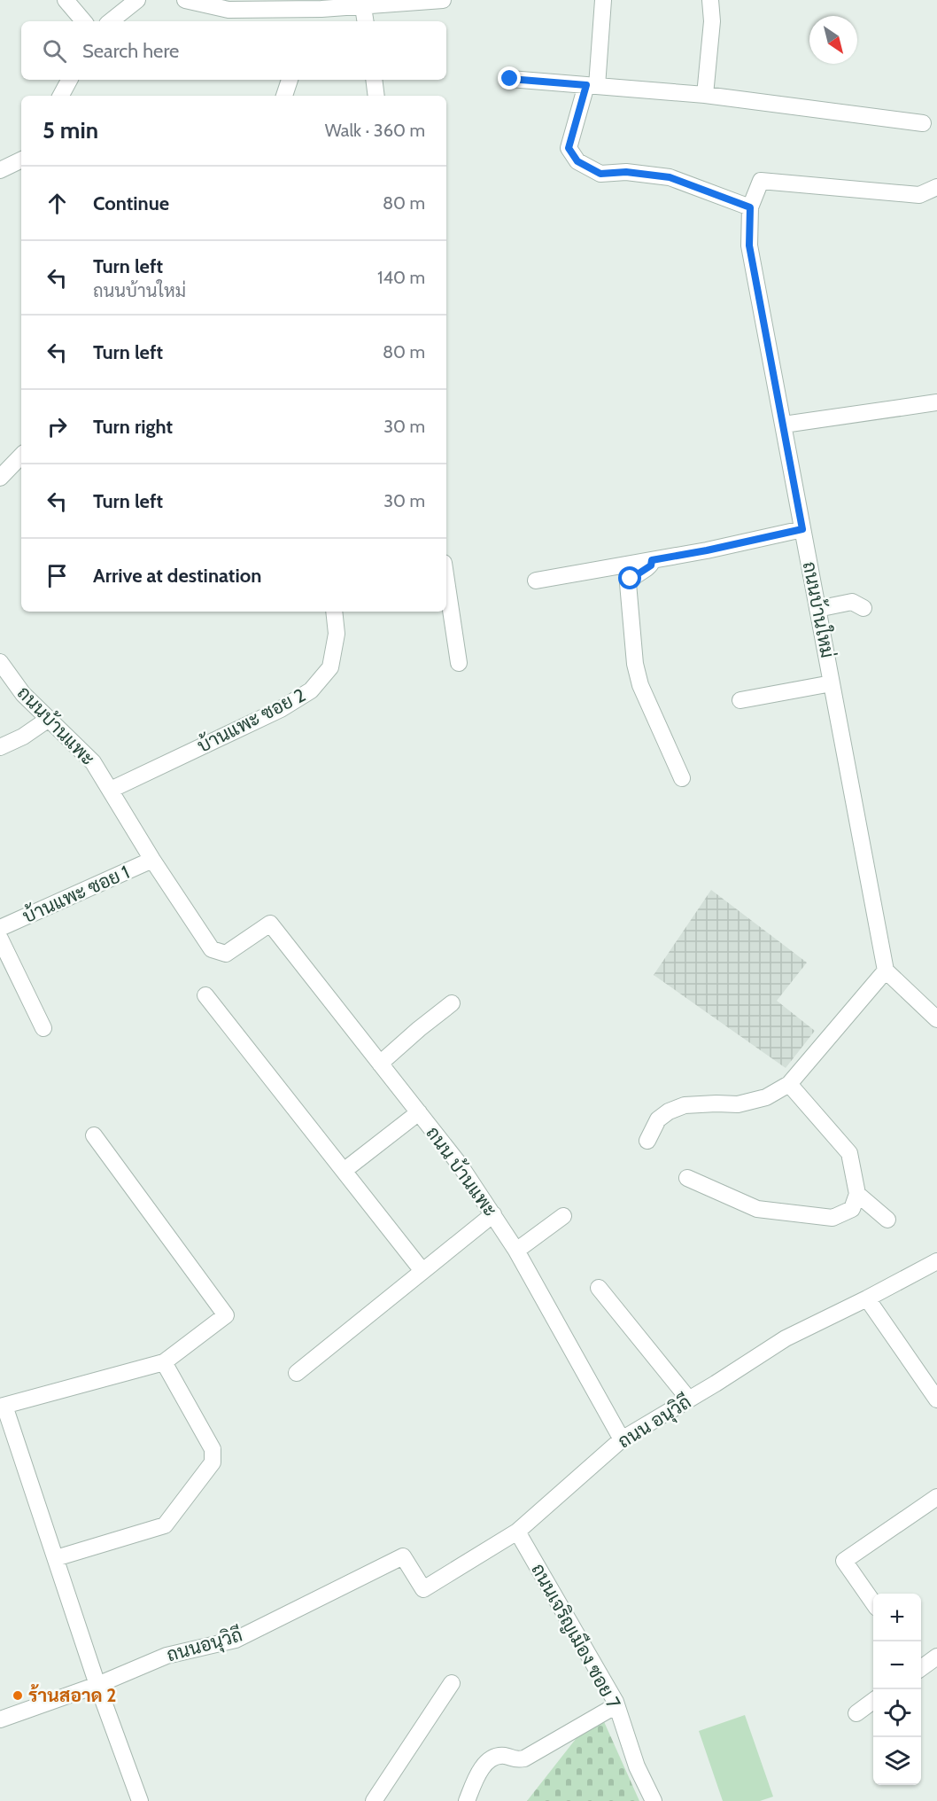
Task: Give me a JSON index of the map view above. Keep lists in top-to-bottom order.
{
  "streets": {
    "street": [
      "ถนนบ้านใหม่",
      "บ้านแพะ ซอย 2",
      "ถนนบ้านแพะ",
      "บ้านแพะ ซอย 1",
      "ถนน บ้านแพะ",
      "ถนน อนุวิถี",
      "ถนนเจริญเมือง ซอย 7",
      "ถนนอนุวิถี"
    ]
  },
  "crossings": [
    ["บ้านแพะ ซอย 2", "ถนนบ้านแพะ"],
    ["ถนนบ้านแพะ", "บ้านแพะ ซอย 1"],
    ["ถนนบ้านแพะ", "ถนน บ้านแพะ"],
    ["ถนน บ้านแพะ", "ถนน อนุวิถี"],
    ["ถนน อนุวิถี", "ถนนเจริญเมือง ซอย 7"],
    ["ถนน อนุวิถี", "ถนนอนุวิถี"]
  ],
  "places": ["ร้านสอาด 2"],
  "north": "bottom right",
  "page": {
    "search": "Search here",
    "heading": ["5 min", "Walk · 360 m"],
    "list": [
      ["Continue", "80 m"],
      ["Turn left", "ถนนบ้านใหม่", "140 m"],
      ["Turn left", "80 m"],
      ["Turn right", "30 m"],
      ["Turn left", "30 m"],
      "Arrive at destination"
    ],
    "map_buttons": ["+", "−"]
  }
}
